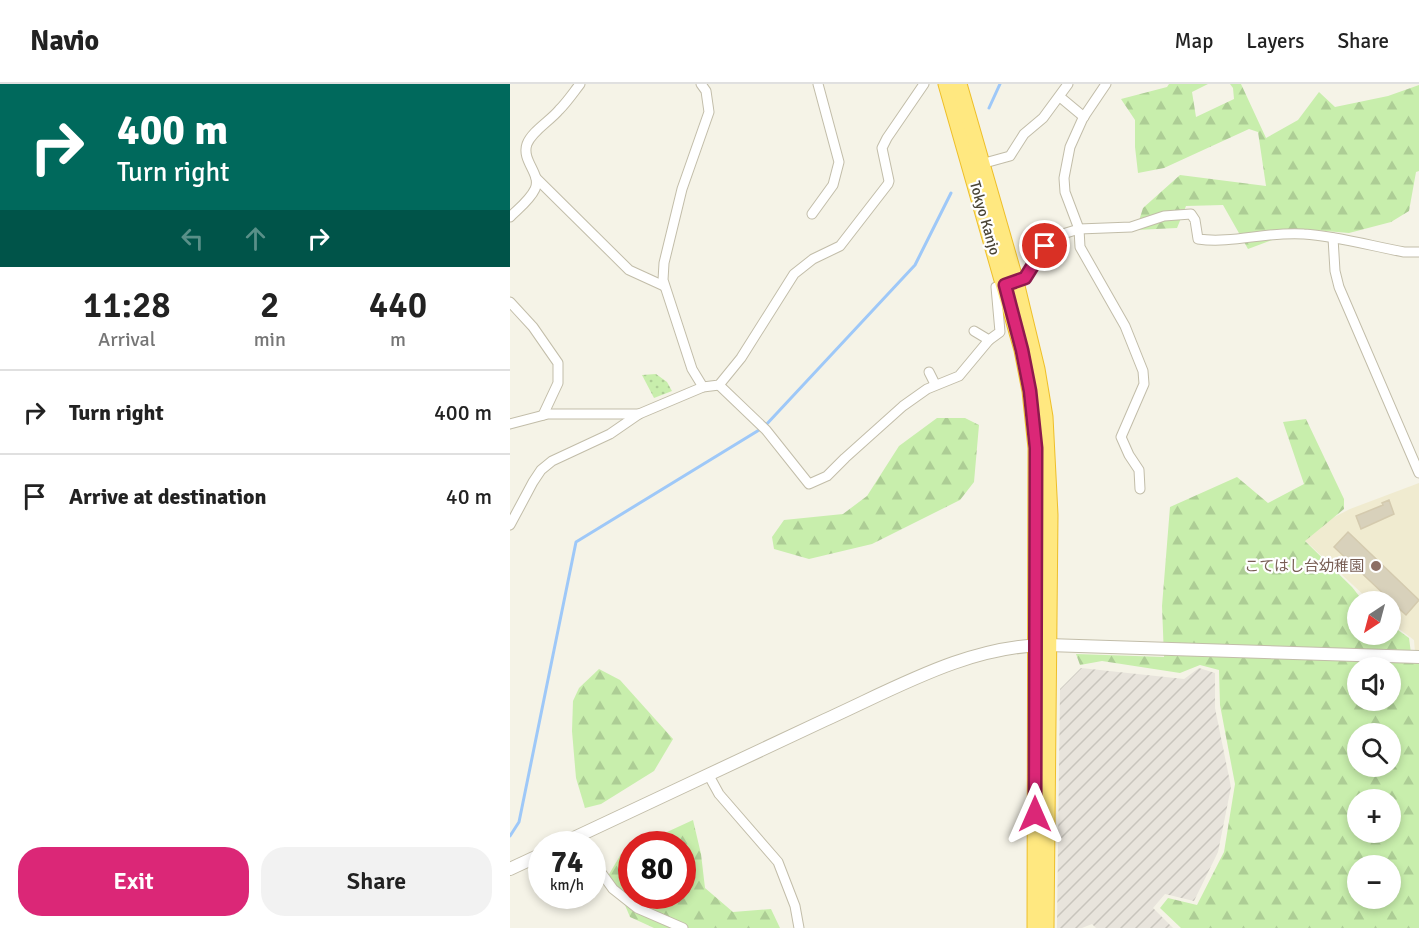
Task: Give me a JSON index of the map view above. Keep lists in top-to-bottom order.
{
  "streets": {
    "highway": ["Tokyo Kanjo"]
  },
  "places": ["こてはし台幼稚園"],
  "north": "bottom left",
  "page": {
    "header": "Navio",
    "nav": ["Map", "Layers", "Share"],
    "turn": ["400 m", "Turn right"],
    "eta": [
      "11:28",
      "Arrival",
      "2",
      "min",
      "440",
      "m"
    ],
    "list": [
      {
        "name": "Turn right",
        "value": "400 m"
      },
      {
        "name": "Arrive at destination",
        "value": "40 m"
      }
    ],
    "map_buttons": ["+", "−"],
    "speed": "74 km/h",
    "limit": "80",
    "buttons": ["Exit", "Share"]
  }
}
